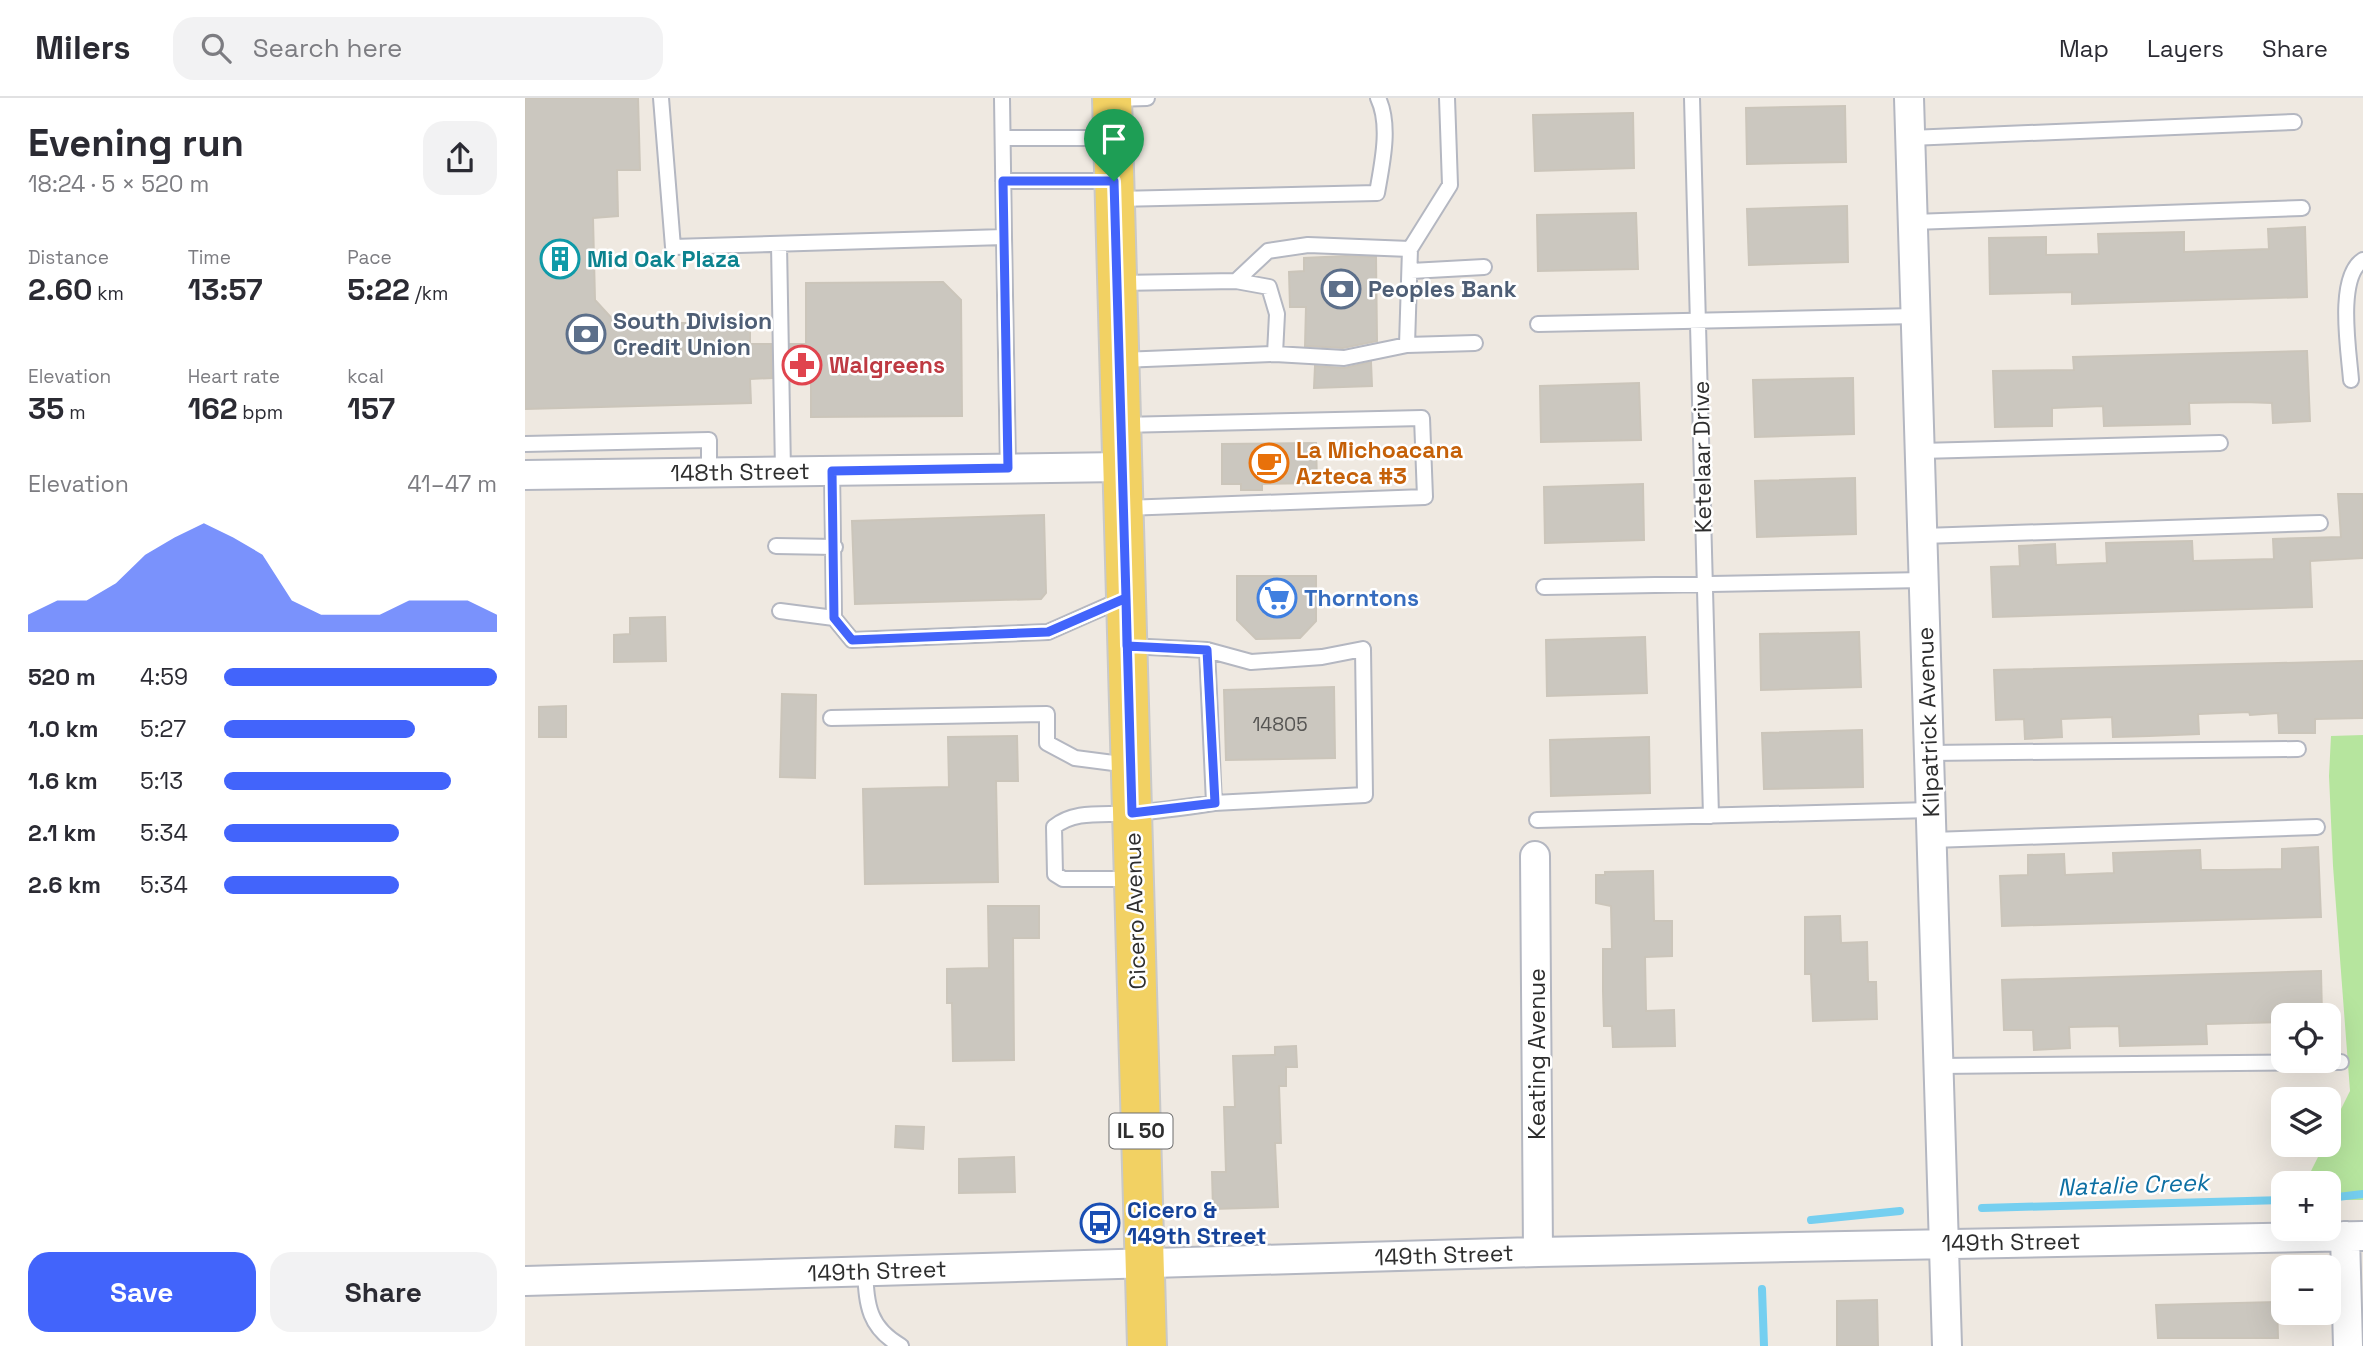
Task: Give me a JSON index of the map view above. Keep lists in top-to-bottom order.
{
  "streets": {
    "main road": ["Cicero Avenue", "IL 50"],
    "street": [
      "148th Street",
      "Kilpatrick Avenue",
      "Keating Avenue",
      "149th Street"
    ],
    "lane": ["Ketelaar Drive"]
  },
  "crossings": [
    ["148th Street", "Cicero Avenue"],
    ["Kilpatrick Avenue", "149th Street"],
    ["Cicero Avenue", "149th Street"],
    ["Keating Avenue", "149th Street"]
  ],
  "water": ["Natalie Creek"],
  "places": {
    "building": ["Mid Oak Plaza"],
    "bank": ["Peoples Bank", "South Division Credit Union"],
    "pharmacy": ["Walgreens"],
    "cafe": ["La Michoacana Azteca #3"],
    "supermarket": ["Thorntons"],
    "bus stop": ["Cicero & 149th Street"]
  },
  "house_numbers": ["14805"],
  "page": {
    "header": "Milers",
    "search": "Search here",
    "nav": ["Map", "Layers", "Share"],
    "heading": ["Evening run", "18:24 · 5 × 520 m"],
    "stats": [
      ["Distance", "2.60 km"],
      ["Time", "13:57"],
      ["Pace", "5:22 /km"],
      ["Elevation", "35 m"],
      ["Heart rate", "162 bpm"],
      ["kcal", "157"]
    ],
    "chart": ["Elevation", "41–47 m"],
    "list": [
      {
        "name": "520 m",
        "note": "4:59"
      },
      {
        "name": "1.0 km",
        "note": "5:27"
      },
      {
        "name": "1.6 km",
        "note": "5:13"
      },
      {
        "name": "2.1 km",
        "note": "5:34"
      },
      {
        "name": "2.6 km",
        "note": "5:34"
      }
    ],
    "map_buttons": ["+", "−"],
    "buttons": ["Save", "Share"]
  }
}
